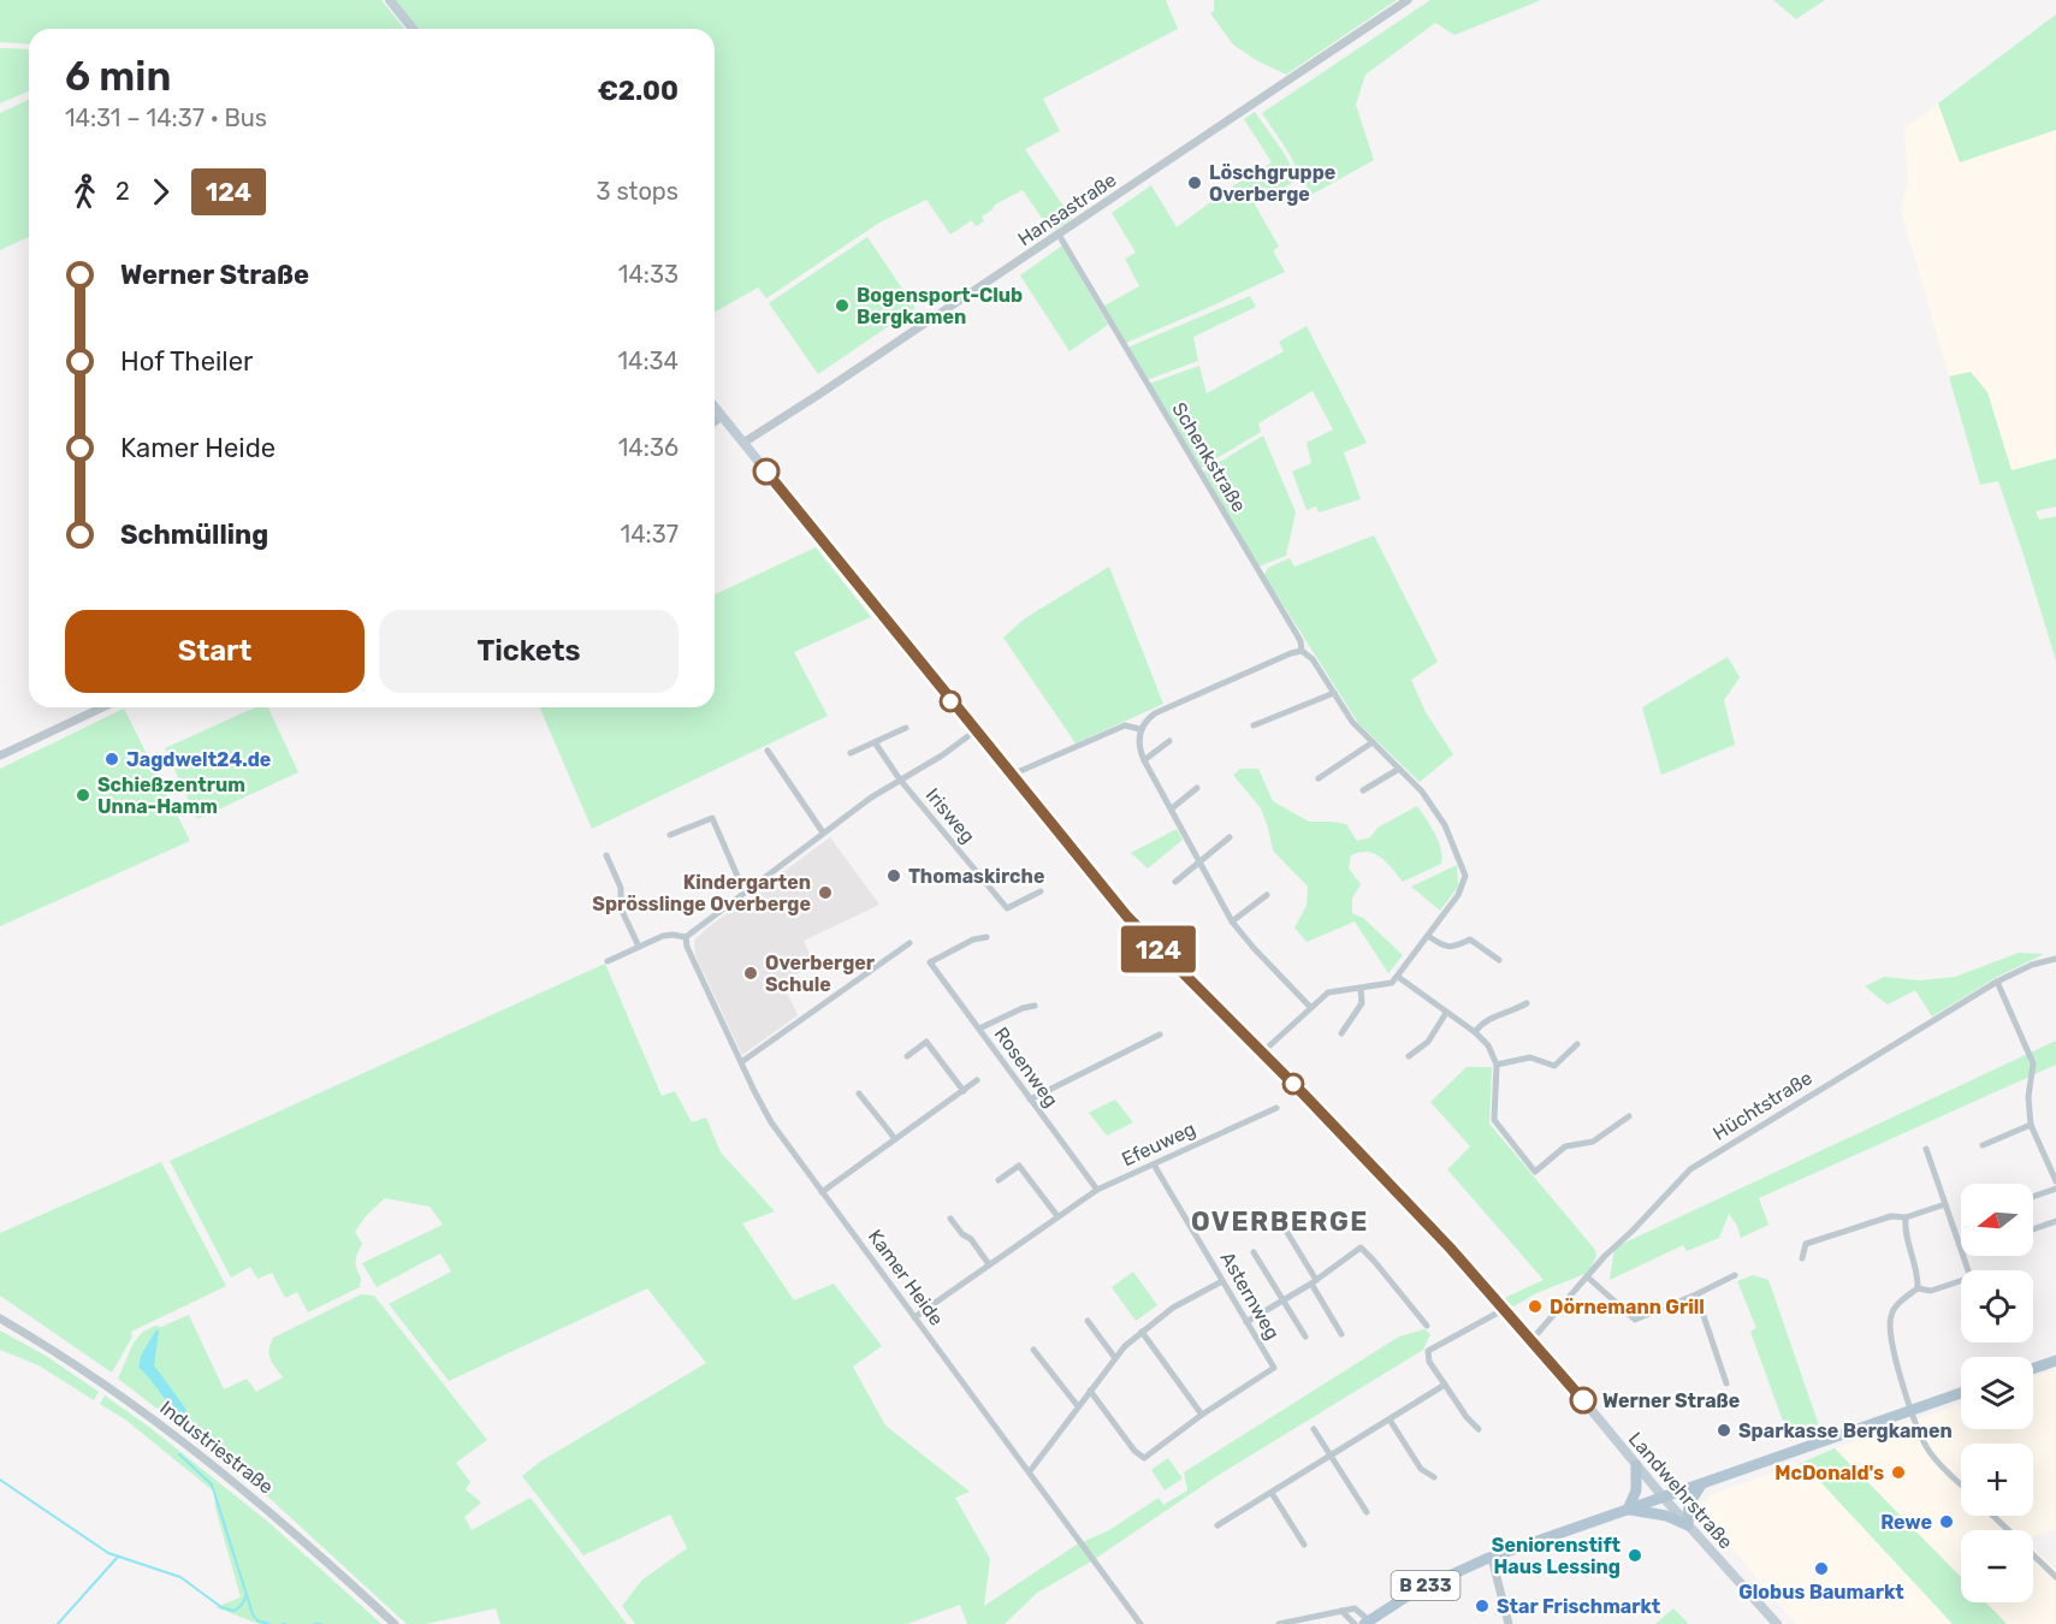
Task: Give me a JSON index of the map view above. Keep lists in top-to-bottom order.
{
  "streets": {
    "main road": ["Landwehrstraße", "B 233"],
    "street": [
      "Hansastraße",
      "Schenkstraße",
      "Irisweg",
      "Rosenweg",
      "Hüchtstraße",
      "Efeuweg",
      "Kamer Heide",
      "Asternweg",
      "Industriestraße"
    ]
  },
  "crossings": [
    ["Hansastraße", "Schenkstraße"],
    ["Hansastraße", "Landwehrstraße"],
    ["Rosenweg", "Efeuweg"],
    ["Hüchtstraße", "Landwehrstraße"],
    ["Efeuweg", "Kamer Heide"],
    ["Efeuweg", "Asternweg"],
    ["Landwehrstraße", "B 233"]
  ],
  "districts": ["OVERBERGE"],
  "places": [
    "Löschgruppe Overberge",
    "Bogensport-Club Bergkamen",
    "Jagdwelt24.de",
    "Schießzentrum Unna-Hamm",
    "Thomaskirche",
    "Kindergarten Sprösslinge Overberge",
    "Overberger Schule",
    "Dörnemann Grill",
    "Werner Straße",
    "Sparkasse Bergkamen",
    "McDonald's",
    "Rewe",
    "Seniorenstift Haus Lessing",
    "Globus Baumarkt",
    "Star Frischmarkt"
  ],
  "lines": ["bus line 124"],
  "north": "left",
  "page": {
    "on_map": "124",
    "heading": ["6 min", "14:31 – 14:37 · Bus", "€2.00"],
    "legs": ["2", "124", "3 stops"],
    "list": [
      {
        "name": "Werner Straße",
        "value": "14:33"
      },
      {
        "name": "Hof Theiler",
        "value": "14:34"
      },
      {
        "name": "Kamer Heide",
        "value": "14:36"
      },
      {
        "name": "Schmülling",
        "value": "14:37"
      }
    ],
    "buttons": ["Start", "Tickets"],
    "map_buttons": ["+", "−"]
  }
}
